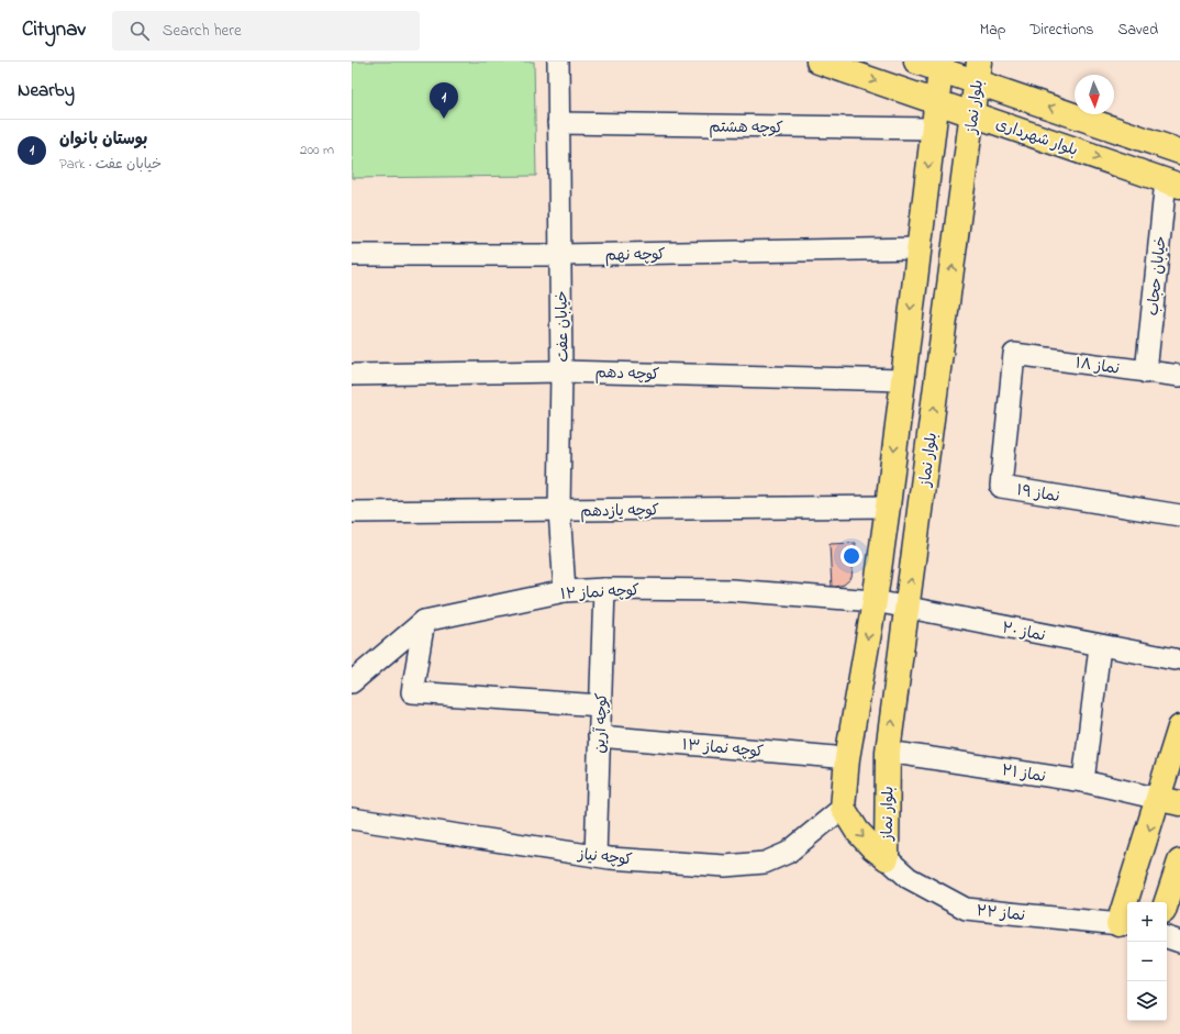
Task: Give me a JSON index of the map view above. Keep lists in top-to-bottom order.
{
  "streets": {
    "main road": ["بلوار نماز", "بلوار شهرداری"],
    "street": [
      "کوچه هشتم",
      "کوچه نهم",
      "خیابان حجاب",
      "خیابان عفت",
      "نماز ۱۸",
      "کوچه دهم",
      "نماز ۱۹",
      "کوچه یازدهم",
      "کوچه نماز ۱۲",
      "نماز ۲۰",
      "کوچه آرین",
      "کوچه نماز ۱۳",
      "نماز ۲۱",
      "کوچه نیاز",
      "نماز ۲۲"
    ]
  },
  "crossings": [
    ["بلوار نماز", "بلوار شهرداری"],
    ["بلوار نماز", "نماز ۲۰"],
    ["بلوار نماز", "نماز ۲۱"],
    ["بلوار نماز", "نماز ۲۲"],
    ["کوچه هشتم", "خیابان عفت"],
    ["بلوار شهرداری", "خیابان حجاب"],
    ["کوچه نهم", "خیابان عفت"],
    ["خیابان حجاب", "نماز ۱۸"],
    ["خیابان عفت", "کوچه دهم"],
    ["خیابان عفت", "کوچه یازدهم"],
    ["خیابان عفت", "کوچه نماز ۱۲"],
    ["نماز ۱۸", "نماز ۱۹"],
    ["کوچه نماز ۱۲", "نماز ۲۰"],
    ["کوچه نماز ۱۲", "کوچه آرین"],
    ["کوچه آرین", "کوچه نماز ۱۳"],
    ["کوچه آرین", "کوچه نیاز"]
  ],
  "north": "bottom",
  "page": {
    "header": "Citynav",
    "search": "Search here",
    "nav": ["Map", "Directions", "Saved"],
    "heading": "Nearby",
    "pins": "1",
    "list": [
      {
        "mark": "1",
        "name": "بوستان بانوان",
        "note": "Park · خیابان عفت",
        "value": "200 m"
      }
    ],
    "map_buttons": ["+", "−"]
  }
}
